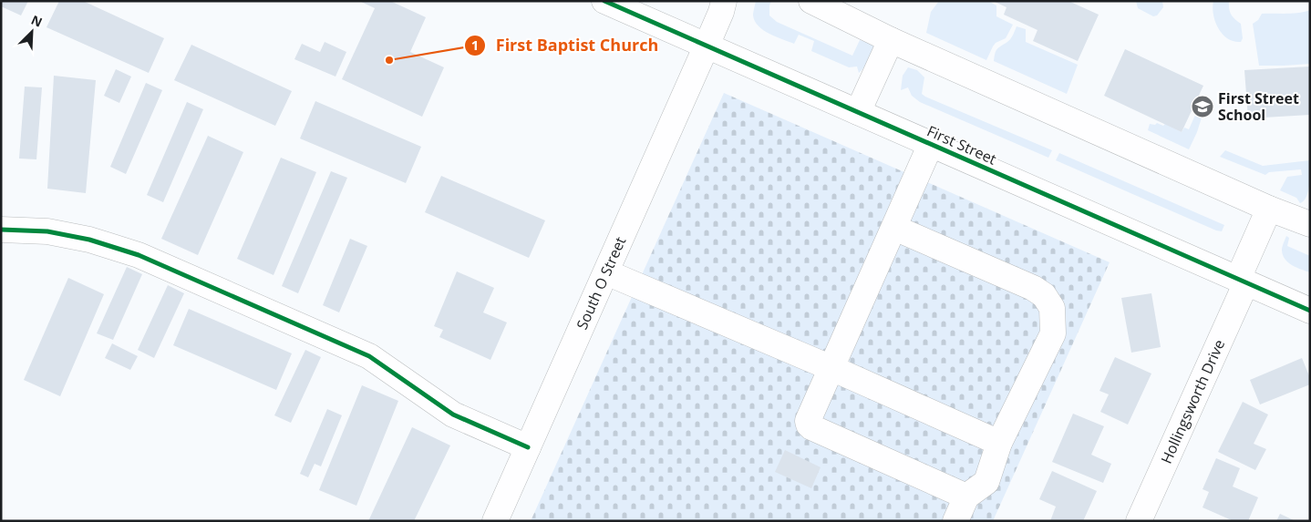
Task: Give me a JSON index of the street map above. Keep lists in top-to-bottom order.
{
  "streets": {
    "street": ["First Street", "South O Street", "Hollingsworth Drive"]
  },
  "crossings": [
    ["First Street", "South O Street"],
    ["First Street", "Hollingsworth Drive"]
  ],
  "places": {
    "other": ["First Baptist Church"],
    "school or university": ["First Street School"]
  },
  "north": "top right"
}
